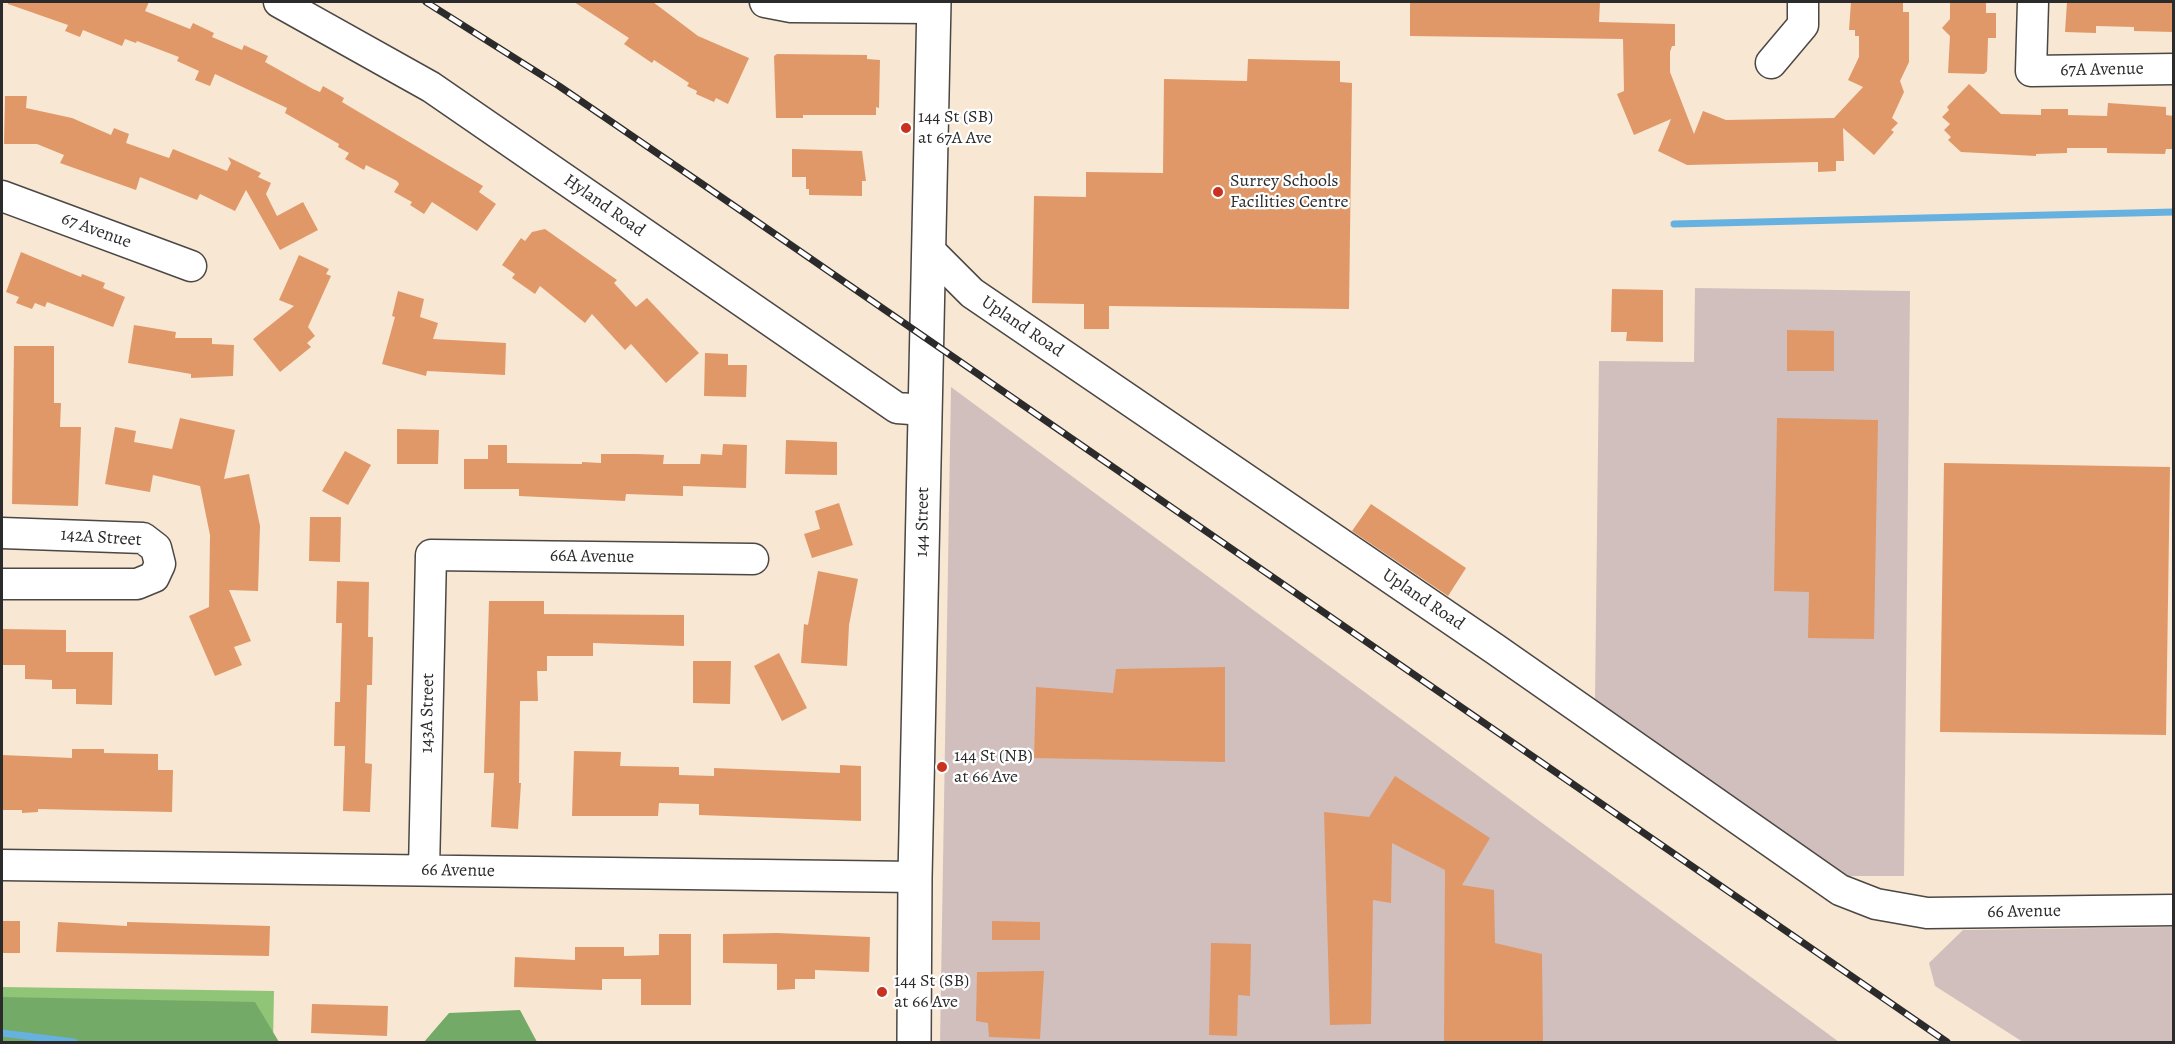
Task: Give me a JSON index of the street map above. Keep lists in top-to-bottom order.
{
  "streets": {
    "main road": ["144 Street"],
    "street": [
      "67A Avenue",
      "Hyland Road",
      "67 Avenue",
      "Upland Road",
      "142A Street",
      "66A Avenue",
      "143A Street",
      "66 Avenue"
    ]
  },
  "crossings": [
    ["Hyland Road", "144 Street"],
    ["Upland Road", "144 Street"],
    ["Upland Road", "66 Avenue"],
    ["144 Street", "66 Avenue"],
    ["66A Avenue", "143A Street"],
    ["143A Street", "66 Avenue"]
  ],
  "places": [
    "144 St (SB) at 67A Ave",
    "Surrey Schools Facilities Centre",
    "144 St (NB) at 66 Ave",
    "144 St (SB) at 66 Ave"
  ]
}
